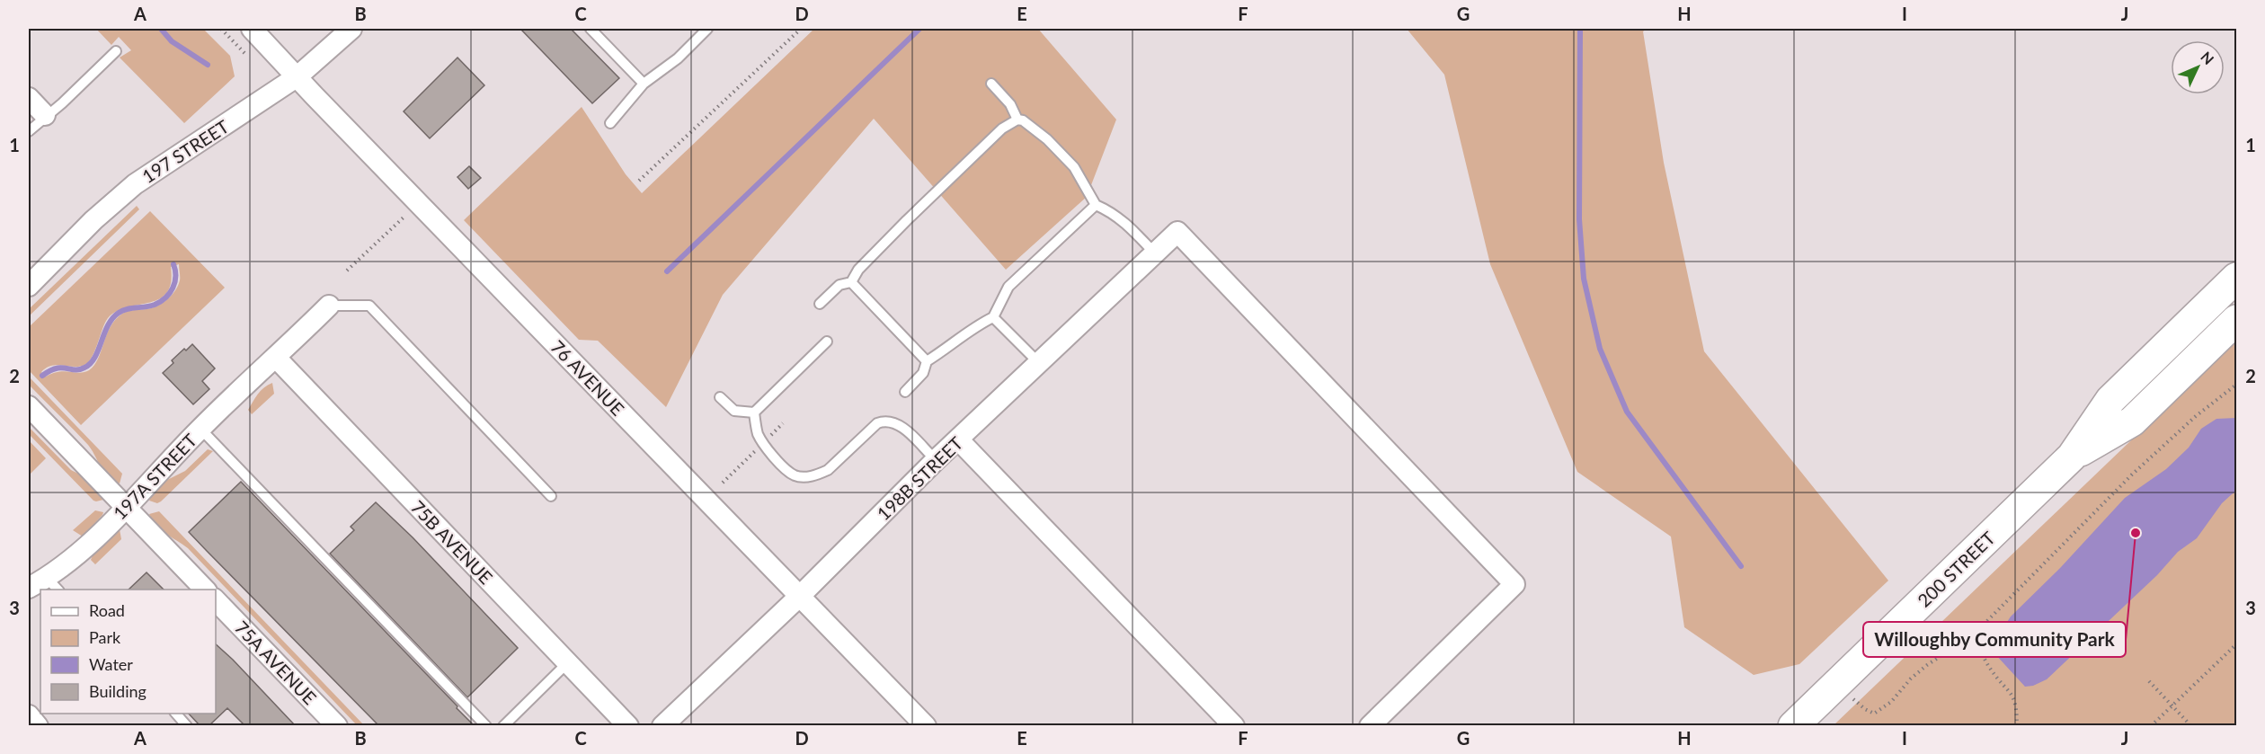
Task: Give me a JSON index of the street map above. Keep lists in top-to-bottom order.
{
  "streets": {
    "main road": ["200 STREET"],
    "street": [
      "197 STREET",
      "76 AVENUE",
      "197A STREET",
      "198B STREET",
      "75B AVENUE",
      "75A AVENUE"
    ]
  },
  "crossings": [
    ["197 STREET", "76 AVENUE"],
    ["76 AVENUE", "198B STREET"],
    ["197A STREET", "75B AVENUE"]
  ],
  "places": ["Willoughby Community Park"],
  "legend": [
    "Road",
    "Park",
    "Water",
    "Building"
  ],
  "north": "top right",
  "grid": {
    "columns": [
      "A",
      "B",
      "C",
      "D",
      "E",
      "F",
      "G",
      "H",
      "I",
      "J"
    ],
    "rows": ["1", "2", "3"]
  }
}
